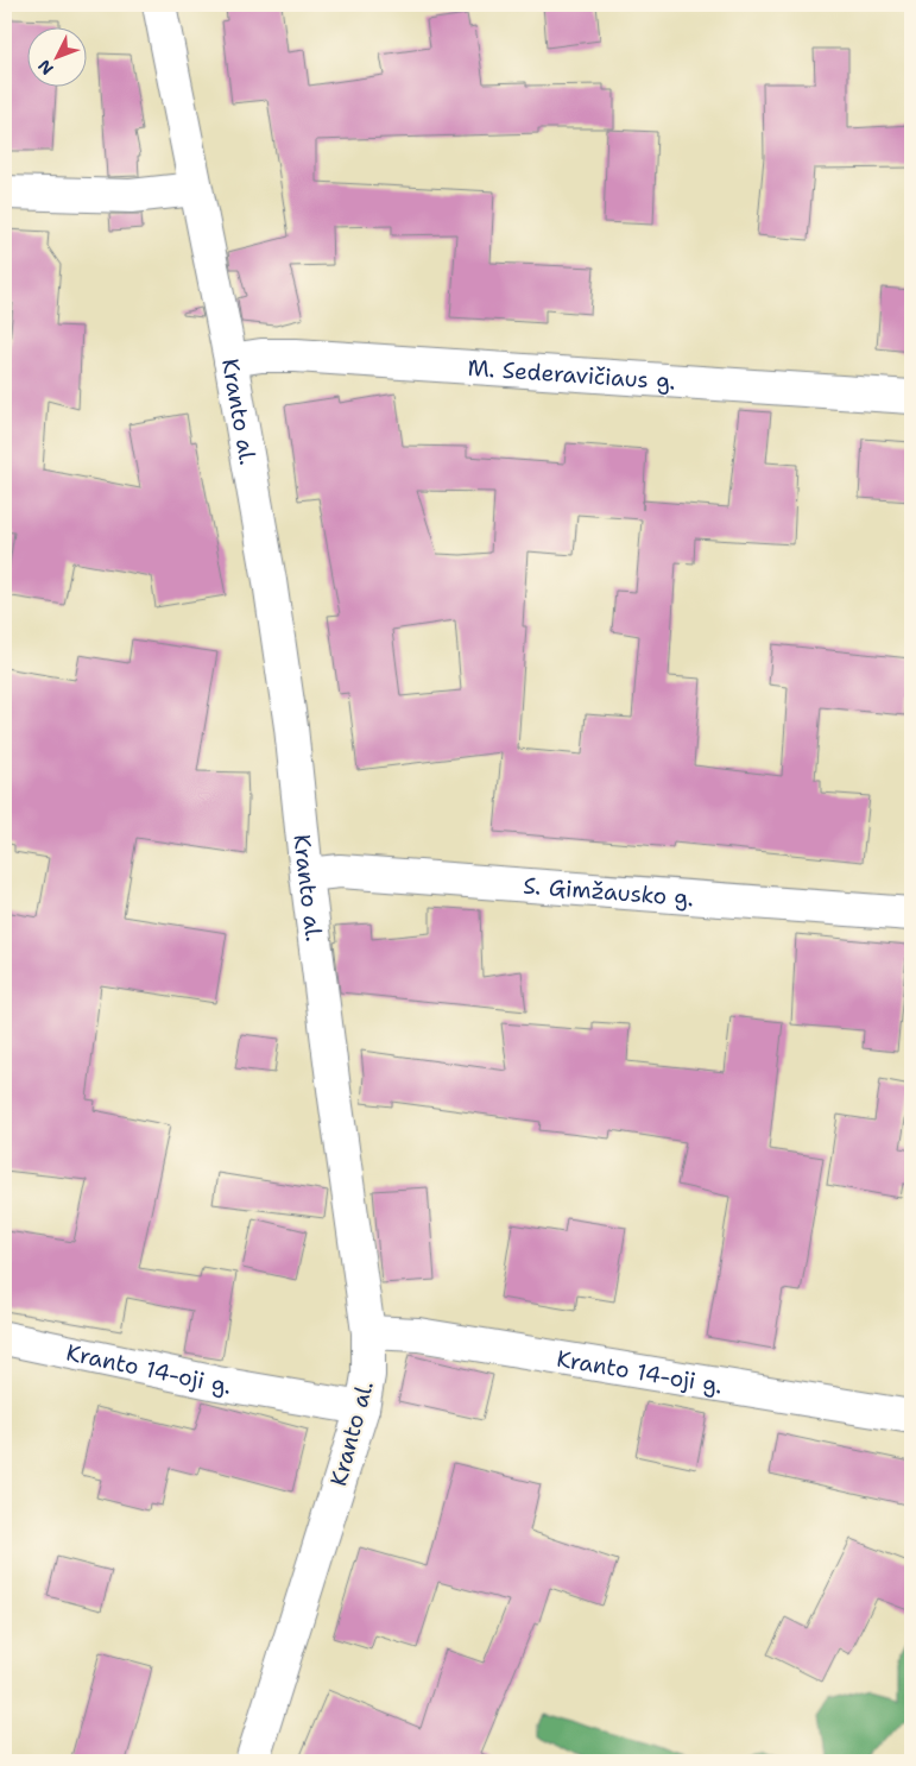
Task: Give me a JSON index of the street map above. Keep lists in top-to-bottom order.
{
  "streets": {
    "street": [
      "M. Sederavičiaus g.",
      "Kranto al.",
      "S. Gimžausko g.",
      "Kranto 14-oji g."
    ]
  },
  "crossings": [
    ["M. Sederavičiaus g.", "Kranto al."],
    ["Kranto al.", "S. Gimžausko g."],
    ["Kranto al.", "Kranto 14-oji g."]
  ],
  "north": "bottom left"
}
